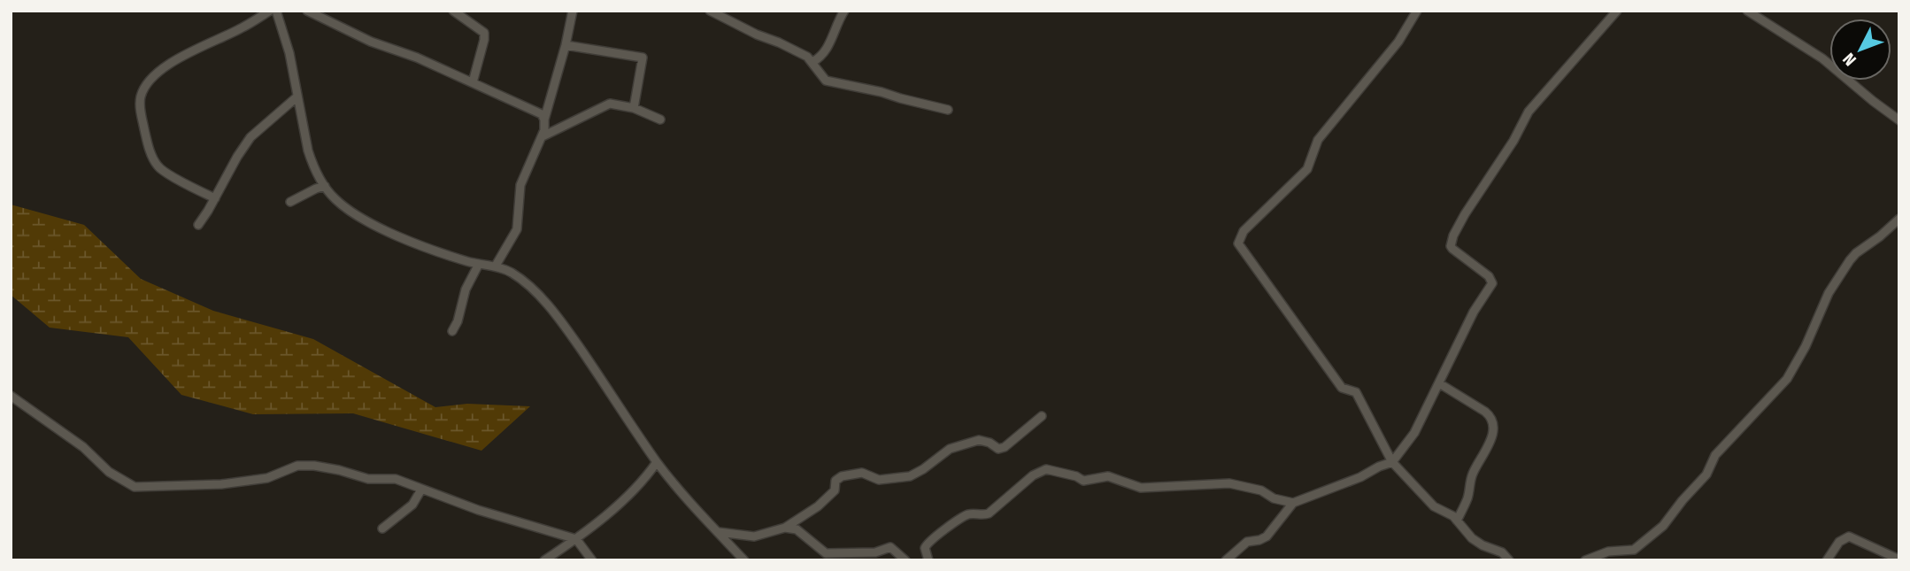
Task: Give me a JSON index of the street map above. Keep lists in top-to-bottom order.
{
  "north": "bottom left"
}
